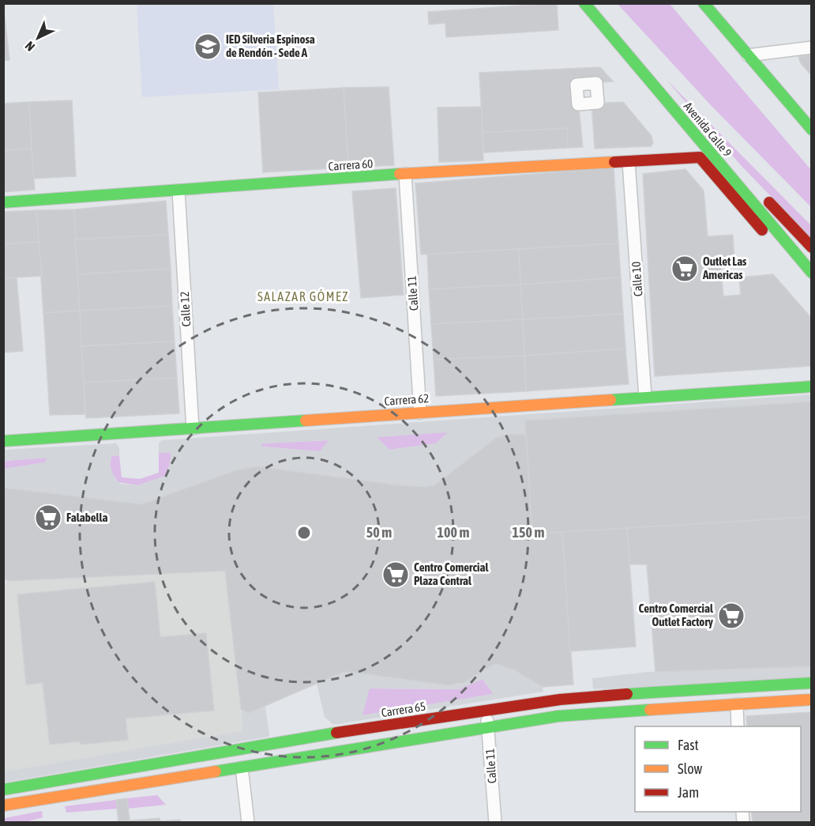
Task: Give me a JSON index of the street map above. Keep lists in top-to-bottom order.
{
  "streets": {
    "main road": [
      "Avenida Calle 9",
      "Carrera 60",
      "Carrera 62",
      "Carrera 65"
    ],
    "street": ["Calle 10", "Calle 11", "Calle 12"]
  },
  "crossings": [
    ["Avenida Calle 9", "Carrera 60"],
    ["Carrera 60", "Calle 10"],
    ["Carrera 60", "Calle 11"],
    ["Carrera 60", "Calle 12"],
    ["Calle 10", "Carrera 62"],
    ["Calle 11", "Carrera 62"],
    ["Calle 11", "Carrera 65"],
    ["Calle 12", "Carrera 62"]
  ],
  "districts": ["SALAZAR GÓMEZ"],
  "places": {
    "school or university": ["IED Silveria Espinosa de Rendón - Sede A"],
    "supermarket": [
      "Outlet Las Americas",
      "Falabella",
      "Centro Comercial Plaza Central",
      "Centro Comercial Outlet Factory"
    ]
  },
  "legend": ["Fast", "Slow", "Jam"],
  "north": "bottom left",
  "rings": ["50 m", "100 m", "150 m"]
}
